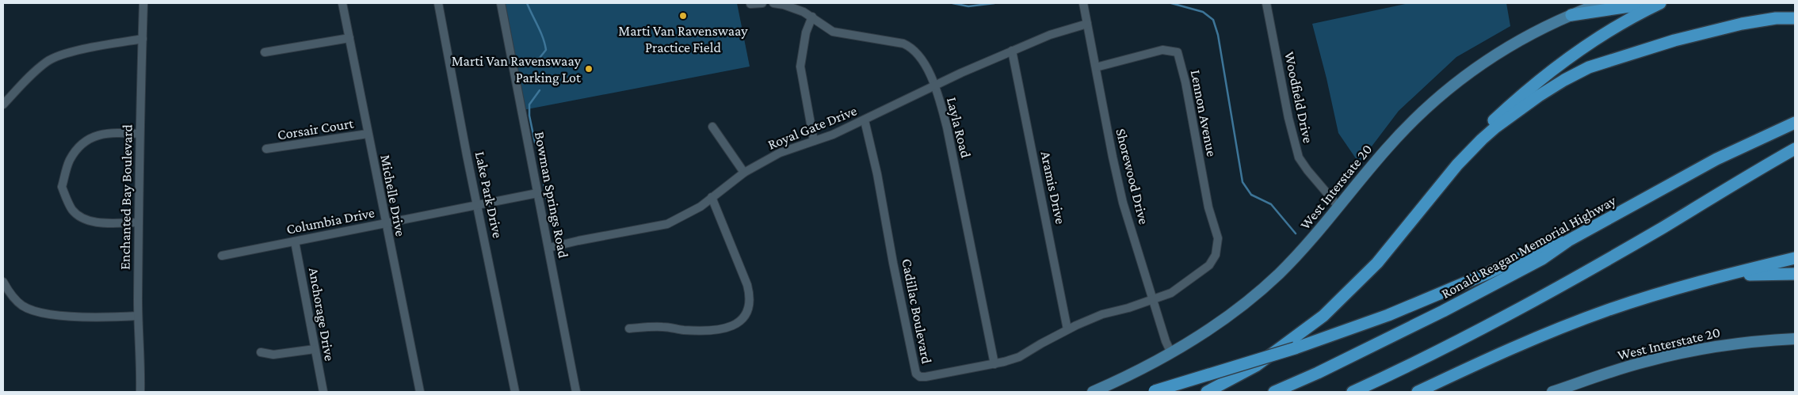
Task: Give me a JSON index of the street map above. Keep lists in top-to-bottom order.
{
  "streets": {
    "highway": ["Ronald Reagan Memorial Highway"],
    "main road": ["West Interstate 20"],
    "street": [
      "Woodfield Drive",
      "Lennon Avenue",
      "Royal Gate Drive",
      "Layla Road",
      "Corsair Court",
      "Shorewood Drive",
      "Aramis Drive",
      "Lake Park Drive",
      "Bowman Springs Road",
      "Michelle Drive",
      "Enchanted Bay Boulevard",
      "Columbia Drive",
      "Cadillac Boulevard",
      "Anchorage Drive"
    ]
  },
  "crossings": [
    ["Woodfield Drive", "West Interstate 20"],
    ["Lennon Avenue", "Shorewood Drive"],
    ["Lennon Avenue", "Cadillac Boulevard"],
    ["Royal Gate Drive", "Layla Road"],
    ["Royal Gate Drive", "Shorewood Drive"],
    ["Royal Gate Drive", "Aramis Drive"],
    ["Royal Gate Drive", "Bowman Springs Road"],
    ["Royal Gate Drive", "Cadillac Boulevard"],
    ["Layla Road", "Cadillac Boulevard"],
    ["Corsair Court", "Michelle Drive"],
    ["Shorewood Drive", "West Interstate 20"],
    ["Shorewood Drive", "Cadillac Boulevard"],
    ["Aramis Drive", "Cadillac Boulevard"],
    ["Lake Park Drive", "Columbia Drive"],
    ["Bowman Springs Road", "Columbia Drive"],
    ["Michelle Drive", "Columbia Drive"],
    ["Columbia Drive", "Anchorage Drive"]
  ],
  "places": ["Marti Van Ravenswaay Practice Field", "Marti Van Ravenswaay Parking Lot"]
}
